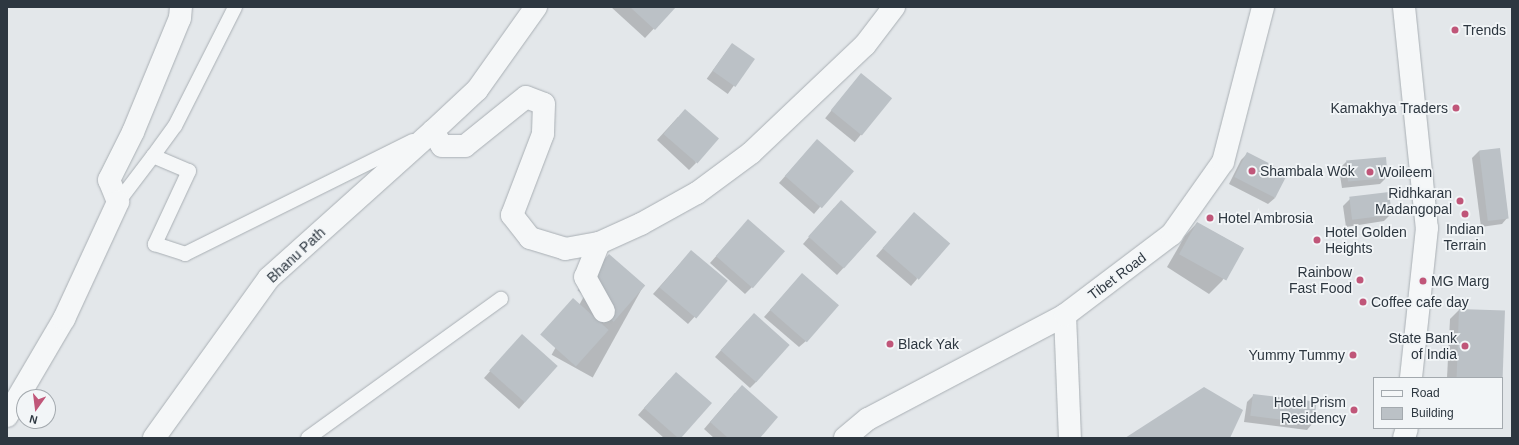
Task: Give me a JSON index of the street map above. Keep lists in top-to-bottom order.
{
  "streets": {
    "street": ["Bhanu Path", "Tibet Road"]
  },
  "places": [
    "Trends",
    "Kamakhya Traders",
    "Shambala Wok",
    "Woileem",
    "Ridhkaran Madangopal",
    "Indian Terrain",
    "Hotel Ambrosia",
    "Hotel Golden Heights",
    "Rainbow Fast Food",
    "MG Marg",
    "Coffee cafe day",
    "Black Yak",
    "State Bank of India",
    "Yummy Tummy",
    "Hotel Prism Residency"
  ],
  "legend": ["Road", "Building"],
  "north": "bottom"
}
